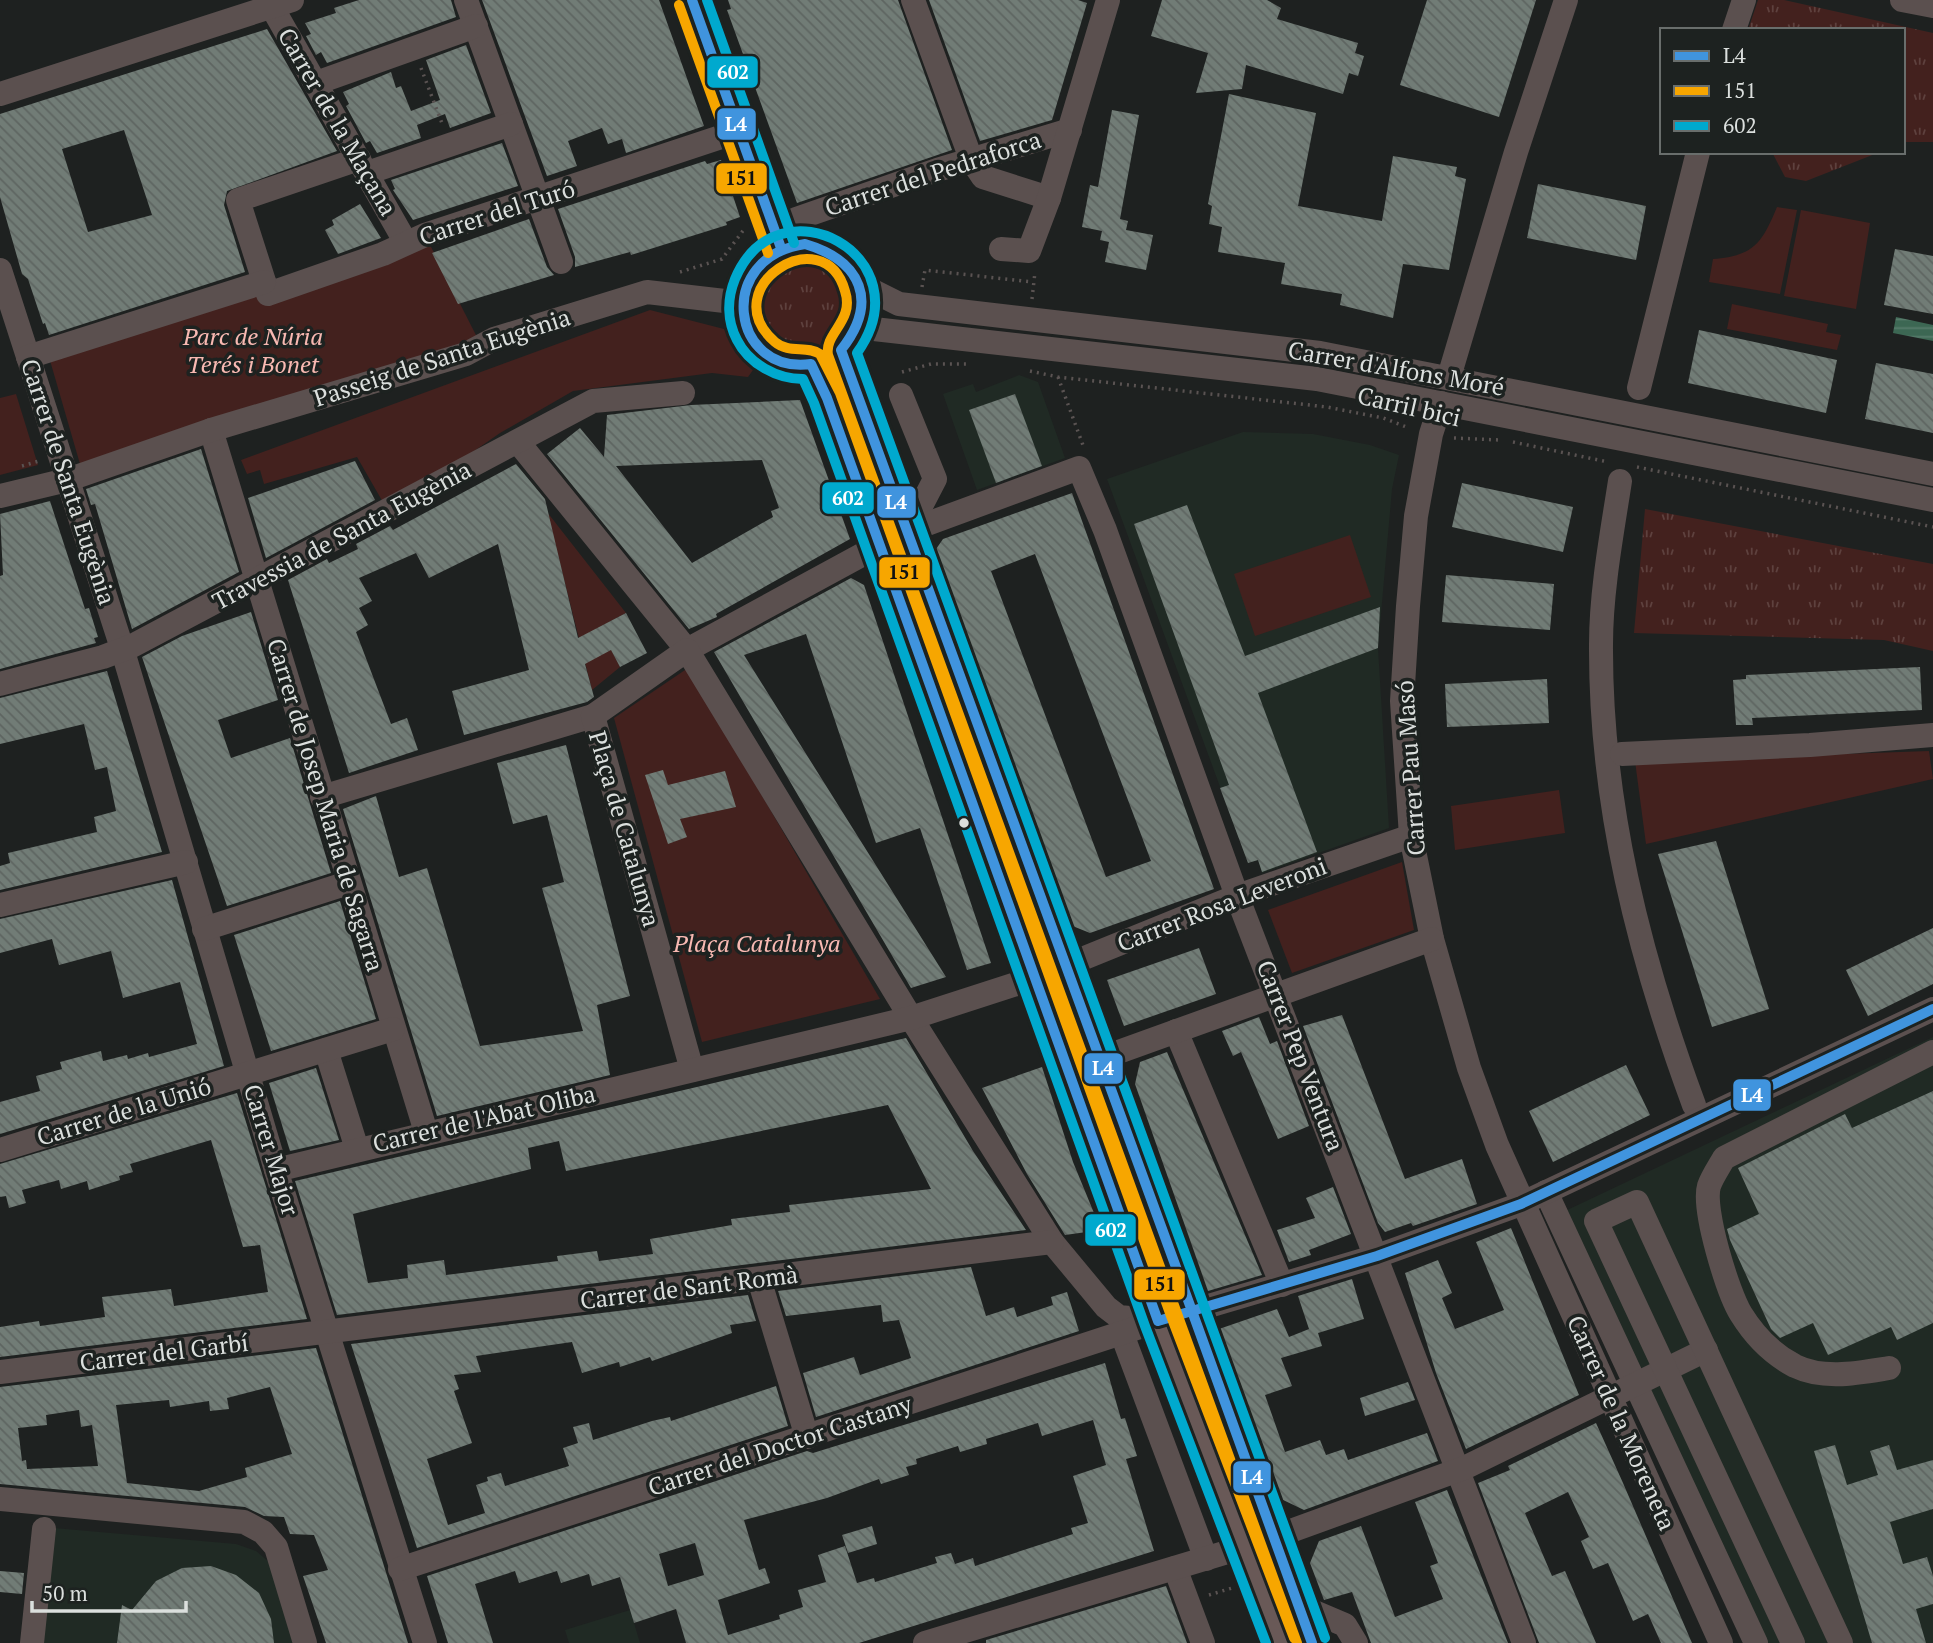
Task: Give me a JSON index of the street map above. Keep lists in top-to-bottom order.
{
  "streets": {
    "street": [
      "Carrer de la Maçana",
      "Carrer del Pedraforca",
      "Carrer del Turó",
      "Passeig de Santa Eugènia",
      "Carrer d'Alfons Moré",
      "Carrer de Santa Eugènia",
      "Travessia de Santa Eugènia",
      "Carrer Pau Masó",
      "Carrer de Josep Maria de Sagarra",
      "Plaça de Catalunya",
      "Carrer Rosa Leveroni",
      "Carrer Pep Ventura",
      "Carrer de la Unió",
      "Carrer de l'Abat Oliba",
      "Carrer Major",
      "Carrer de Sant Romà",
      "Carrer del Garbí",
      "Carrer de la Moreneta",
      "Carrer del Doctor Castany"
    ],
    "path": ["Carril bici"]
  },
  "crossings": [
    ["Carrer de la Maçana", "Carrer del Turó"],
    ["Carrer del Turó", "Carrer de Santa Eugènia"],
    ["Passeig de Santa Eugènia", "Carrer d'Alfons Moré"],
    ["Passeig de Santa Eugènia", "Carrer de Santa Eugènia"],
    ["Passeig de Santa Eugènia", "Carrer de Josep Maria de Sagarra"],
    ["Carrer d'Alfons Moré", "Carrer Pau Masó"],
    ["Carril bici", "Carrer Pau Masó"],
    ["Carrer de Santa Eugènia", "Travessia de Santa Eugènia"],
    ["Carrer de Santa Eugènia", "Carrer Major"],
    ["Travessia de Santa Eugènia", "Carrer de Josep Maria de Sagarra"],
    ["Travessia de Santa Eugènia", "Carrer Major"],
    ["Carrer Pau Masó", "Carrer Rosa Leveroni"],
    ["Carrer Pau Masó", "Carrer de la Moreneta"],
    ["Carrer Pau Masó", "Carrer del Doctor Castany"],
    ["Carrer de Josep Maria de Sagarra", "Carrer de la Unió"],
    ["Carrer de Josep Maria de Sagarra", "Carrer de l'Abat Oliba"],
    ["Plaça de Catalunya", "Carrer de l'Abat Oliba"],
    ["Carrer Rosa Leveroni", "Carrer Pep Ventura"],
    ["Carrer Pep Ventura", "Carrer del Doctor Castany"],
    ["Carrer de la Unió", "Carrer Major"],
    ["Carrer de l'Abat Oliba", "Carrer Major"],
    ["Carrer Major", "Carrer de Sant Romà"],
    ["Carrer Major", "Carrer del Garbí"],
    ["Carrer Major", "Carrer del Doctor Castany"],
    ["Carrer de Sant Romà", "Carrer del Garbí"],
    ["Carrer de la Moreneta", "Carrer del Doctor Castany"]
  ],
  "parks": ["Parc de Núria Terés i Bonet", "Plaça Catalunya"],
  "lines": ["transit line L4", "transit line 602", "transit line 151"],
  "legend": ["L4", "151", "602"],
  "scale_bar": "50 m"
}
